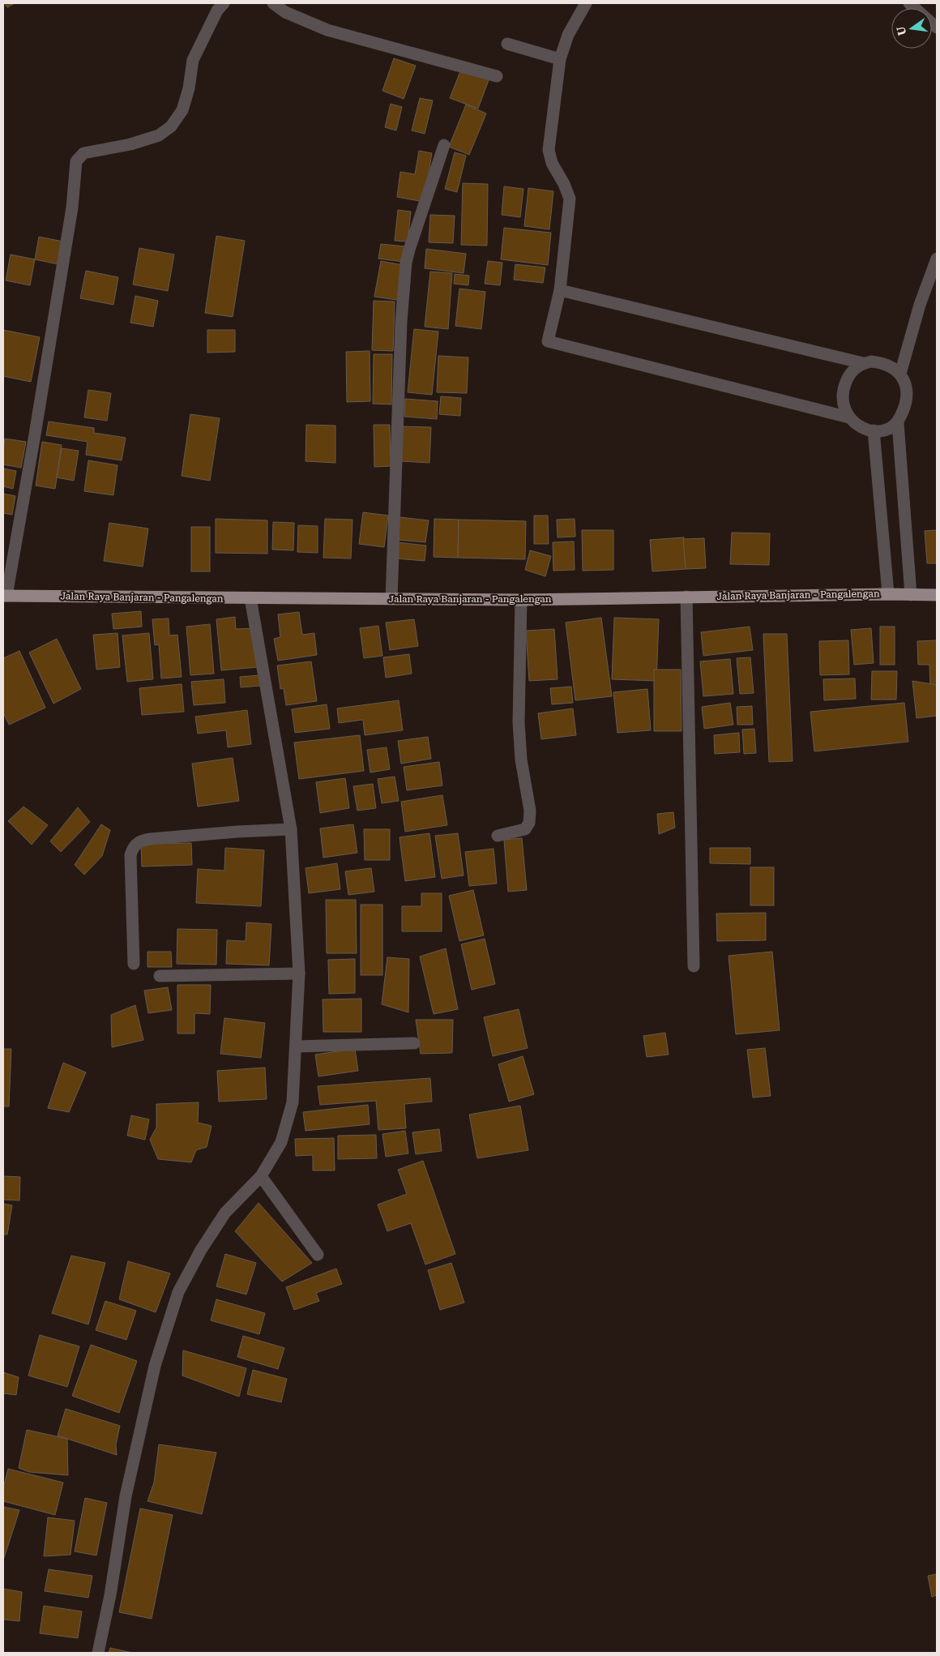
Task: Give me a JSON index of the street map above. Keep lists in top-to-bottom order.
{
  "streets": {
    "main road": ["Jalan Raya Banjaran - Pangalengan"]
  },
  "north": "left"
}
